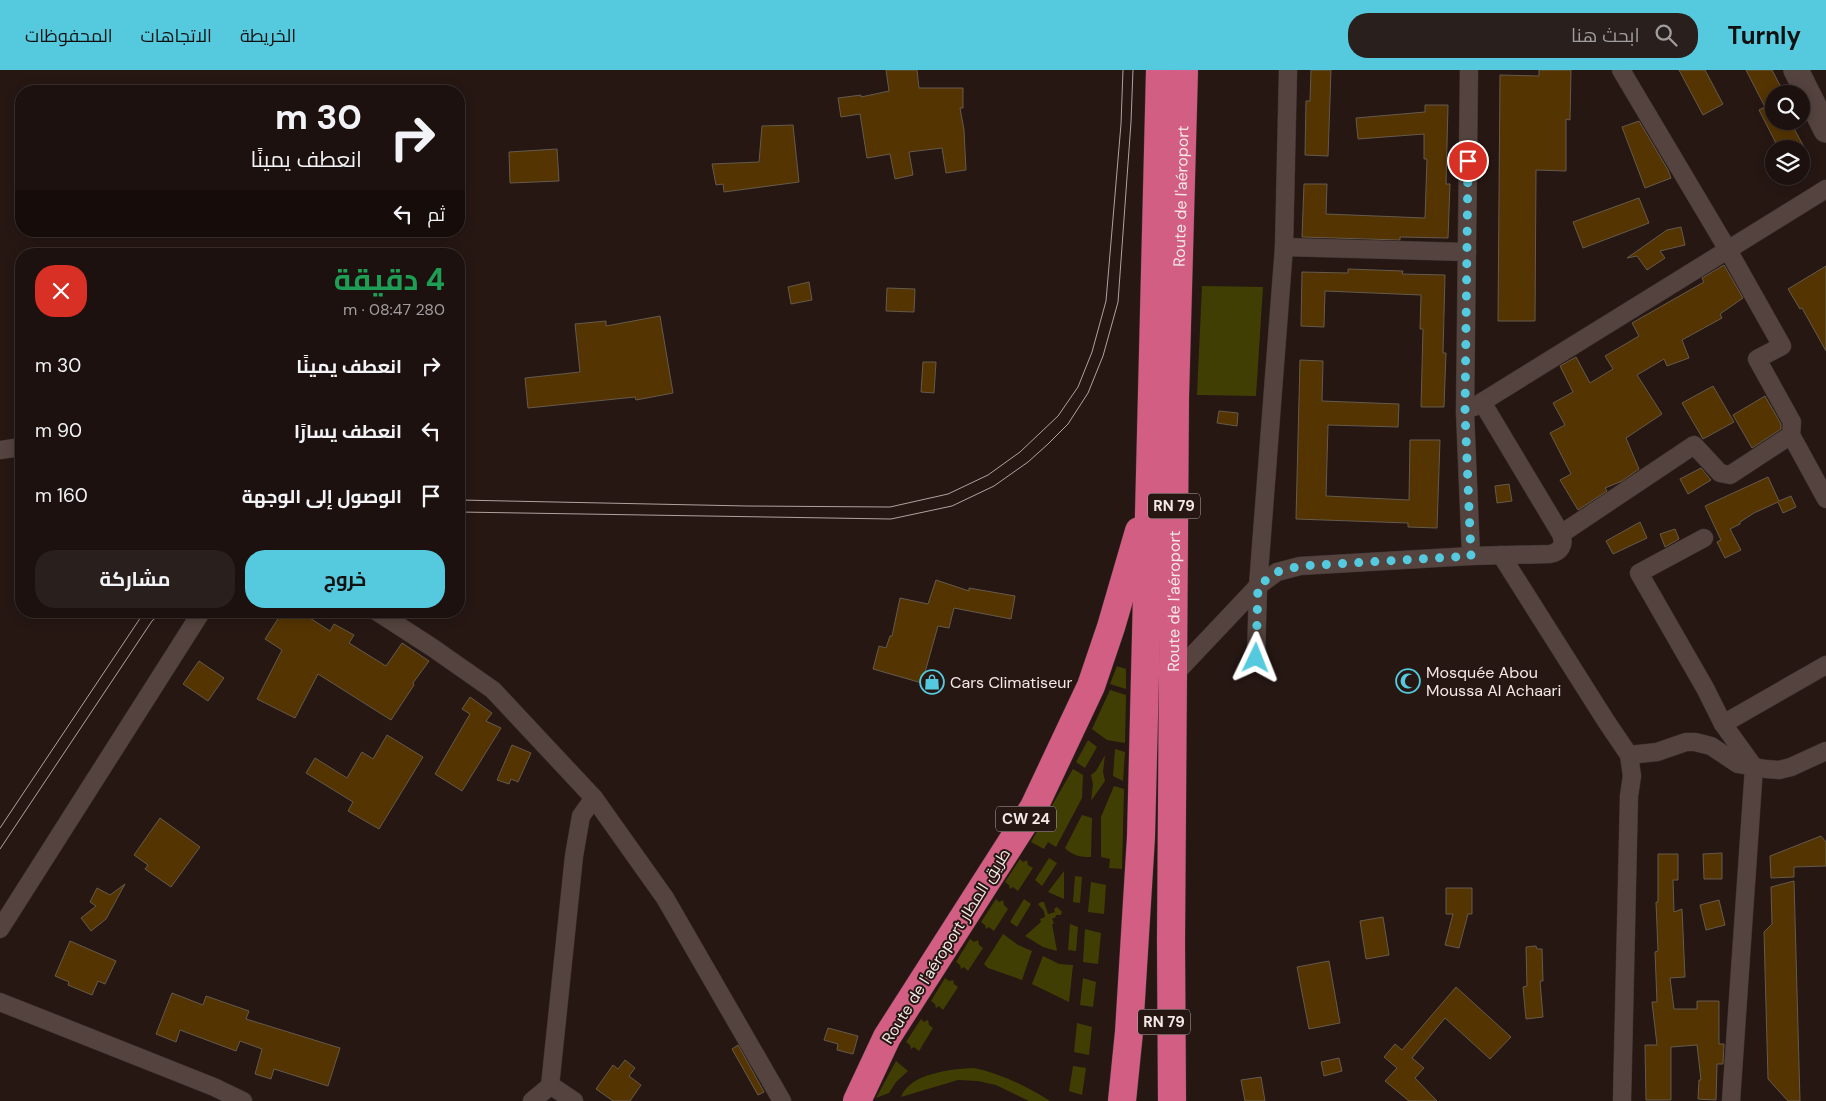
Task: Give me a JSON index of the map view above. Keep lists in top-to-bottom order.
{
  "streets": {
    "highway": [
      "Route de l'aéroport",
      "RN 79",
      "CW 24",
      "Route de l'aéroport طريق المطار"
    ]
  },
  "crossings": [
    ["Route de l'aéroport", "RN 79"],
    ["Route de l'aéroport", "Route de l'aéroport طريق المطار"],
    ["RN 79", "Route de l'aéroport طريق المطار"]
  ],
  "places": {
    "mosque": ["Mosquée Abou Moussa Al Achaari"],
    "shop": ["Cars Climatiseur"]
  },
  "page": {
    "header": "Turnly",
    "search": "ابحث هنا",
    "nav": ["الخريطة", "الاتجاهات", "المحفوظات"],
    "turn": ["30 m", "انعطف يمينًا"],
    "then": "ثم",
    "heading": ["4 دقيقة", "280 m · 08:47"],
    "list": [
      {
        "name": "انعطف يمينًا",
        "value": "30 m"
      },
      {
        "name": "انعطف يسارًا",
        "value": "90 m"
      },
      {
        "name": "الوصول إلى الوجهة",
        "value": "160 m"
      }
    ],
    "buttons": ["خروج", "مشاركة"]
  }
}
